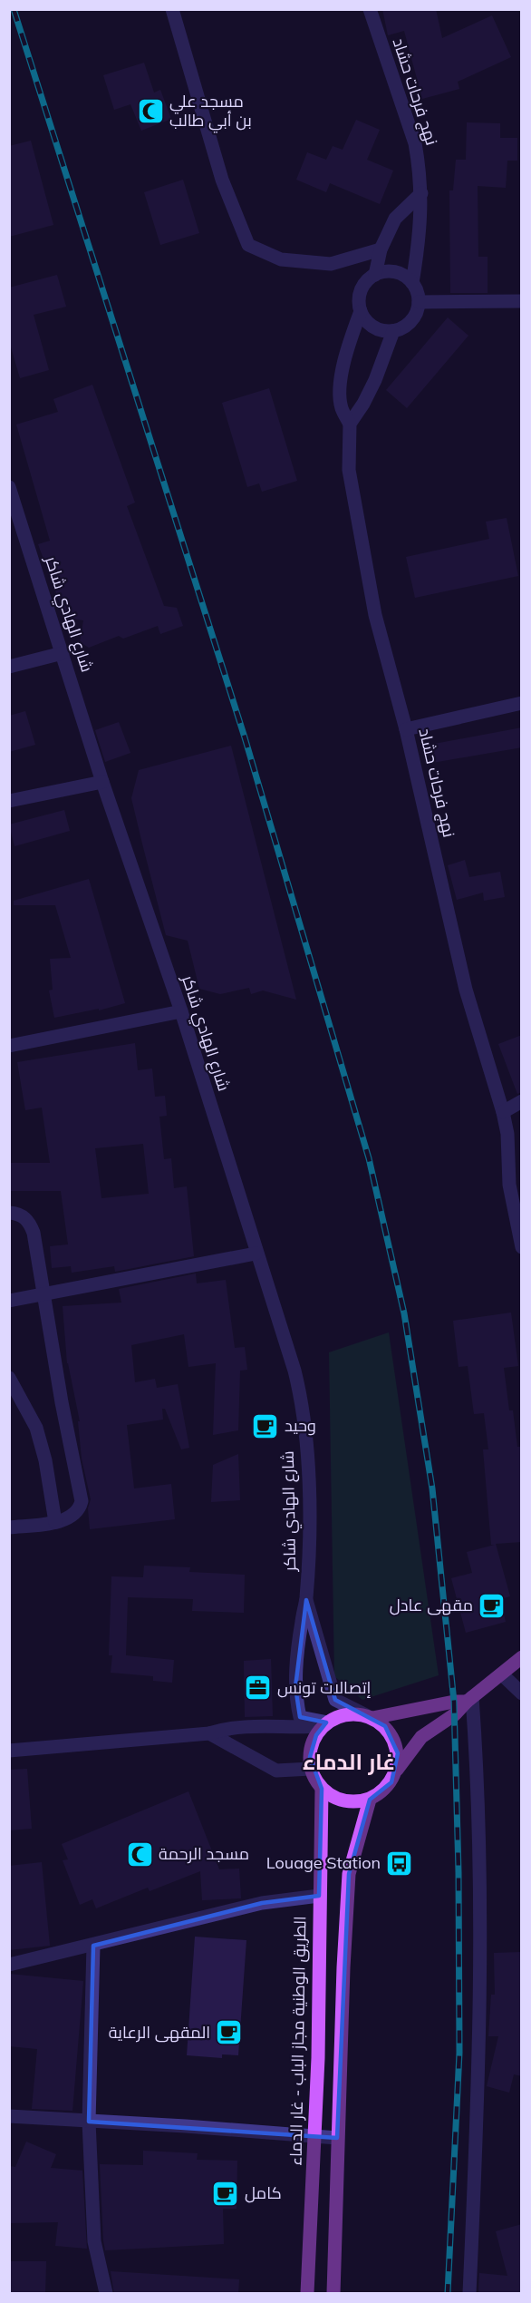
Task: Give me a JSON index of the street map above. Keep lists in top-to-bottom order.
{
  "streets": {
    "main road": ["الطريق الوطنية مجاز الباب - غار الدماء"],
    "street": ["نهج فرحات حشاد", "شارع الهادي شاكر"]
  },
  "crossings": [
    ["شارع الهادي شاكر", "الطريق الوطنية مجاز الباب - غار الدماء"]
  ],
  "districts": ["غار الدماء"],
  "places": {
    "mosque": ["مسجد علي بن أبي طالب", "مسجد الرحمة"],
    "cafe": [
      "وحيد",
      "مقهى عادل",
      "المقهى الرعاية",
      "كامل"
    ],
    "office": ["إتصالات تونس"],
    "bus stop": ["Louage Station"]
  }
}
